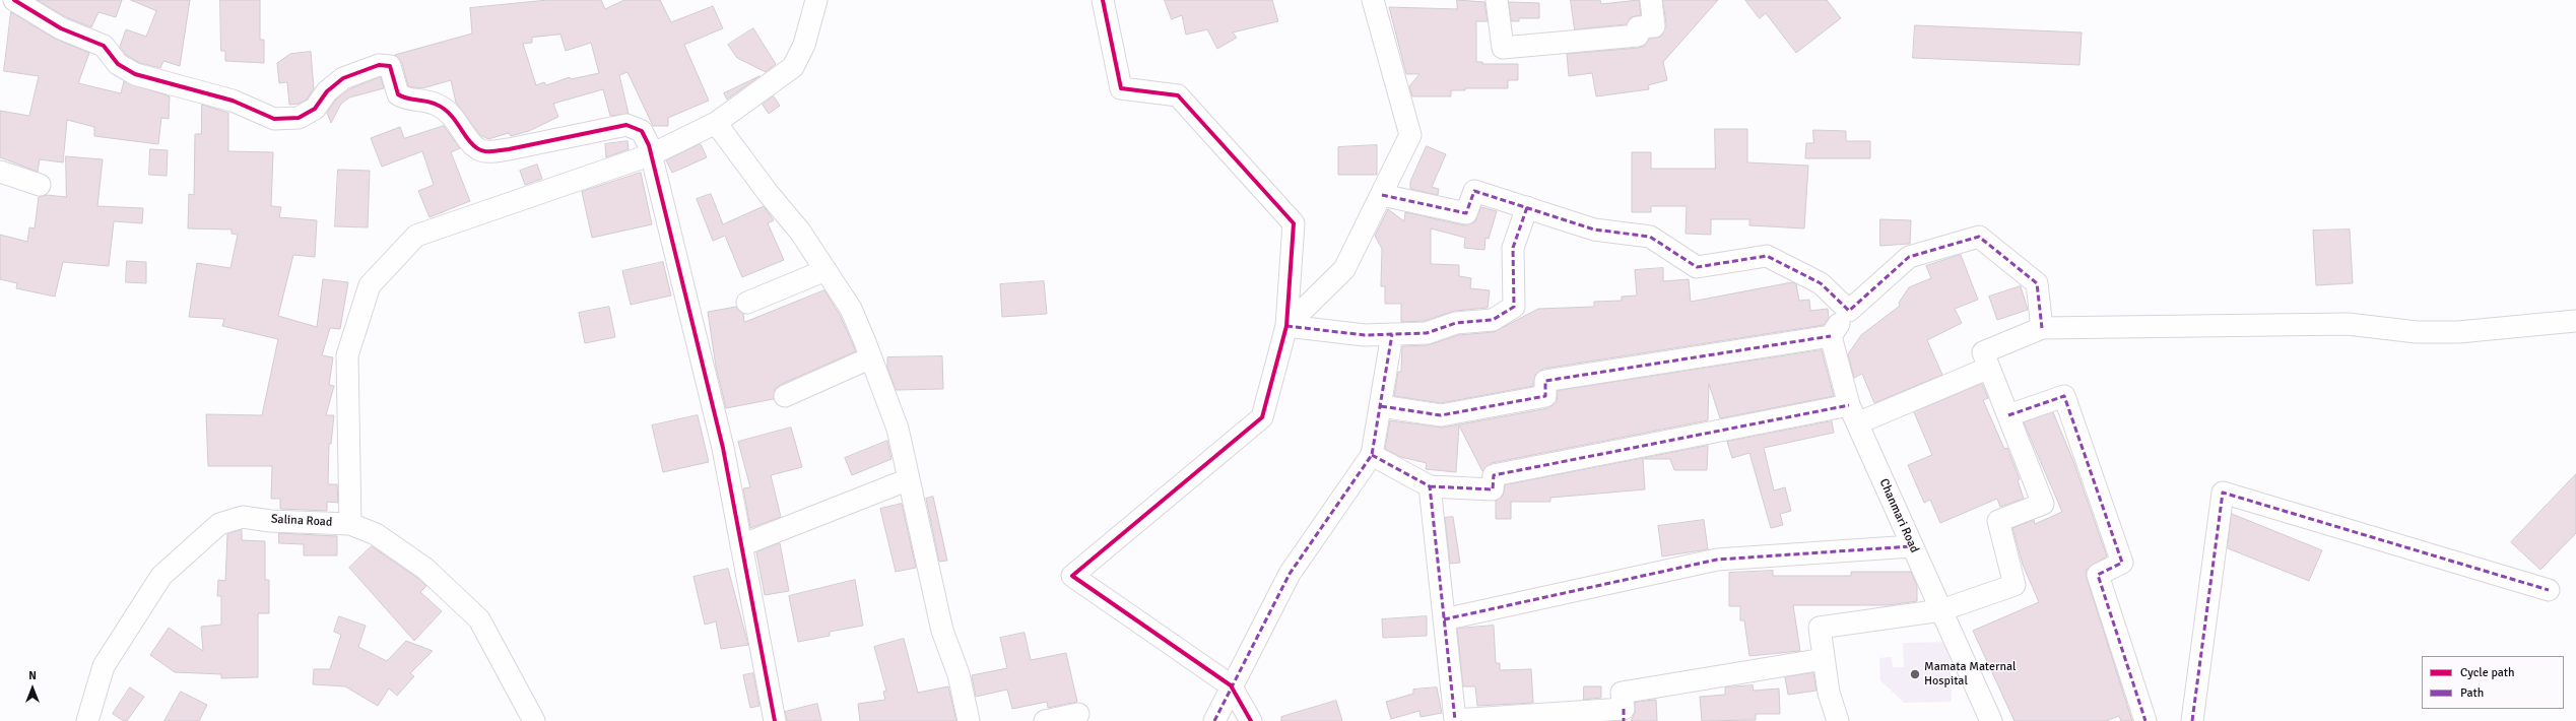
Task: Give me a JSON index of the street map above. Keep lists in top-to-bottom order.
{
  "streets": {
    "street": ["Chanmari Road", "Salina Road"]
  },
  "places": ["Mamata Maternal Hospital"],
  "legend": ["Cycle path", "Path"],
  "north": "top"
}
